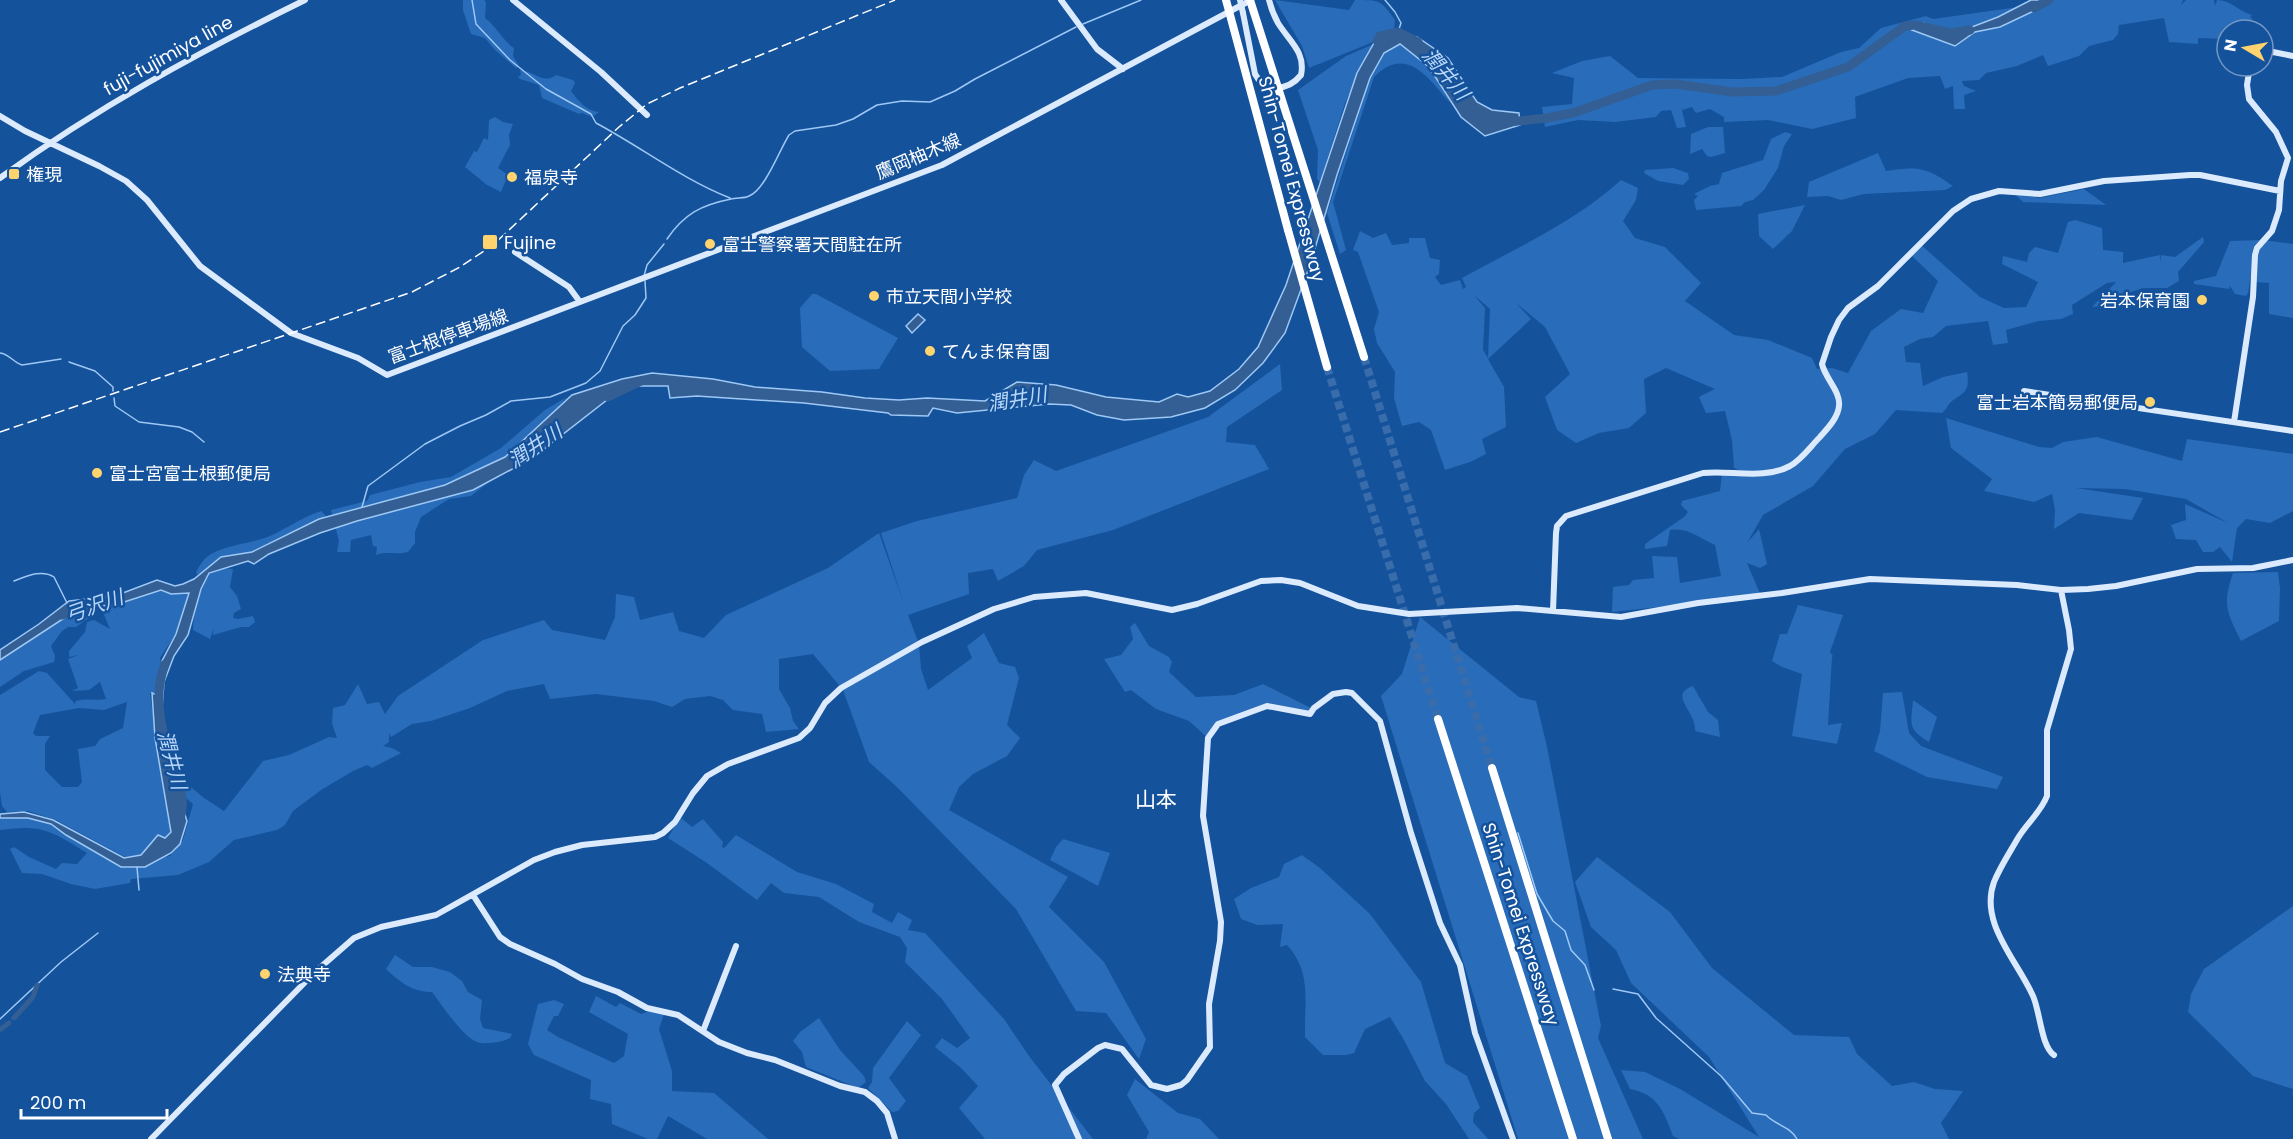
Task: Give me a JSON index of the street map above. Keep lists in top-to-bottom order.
{
  "streets": {
    "highway": ["Shin-Tomei Expressway"],
    "street": ["fuji-fujimiya line", "鷹岡柚木線", "富士根停車場線"]
  },
  "crossings": [
    ["fuji-fujimiya line", "富士根停車場線"],
    ["鷹岡柚木線", "Shin-Tomei Expressway"],
    ["鷹岡柚木線", "富士根停車場線"]
  ],
  "districts": ["山本"],
  "water": ["潤井川", "弓沢川"],
  "places": {
    "transit": ["権現", "Fujine"],
    "other": [
      "福泉寺",
      "富士警察署天間駐在所",
      "市立天間小学校",
      "岩本保育園",
      "てんま保育園",
      "富士岩本簡易郵便局",
      "富士宮富士根郵便局",
      "法典寺"
    ]
  },
  "scale_bar": "200 m",
  "north": "left"
}
